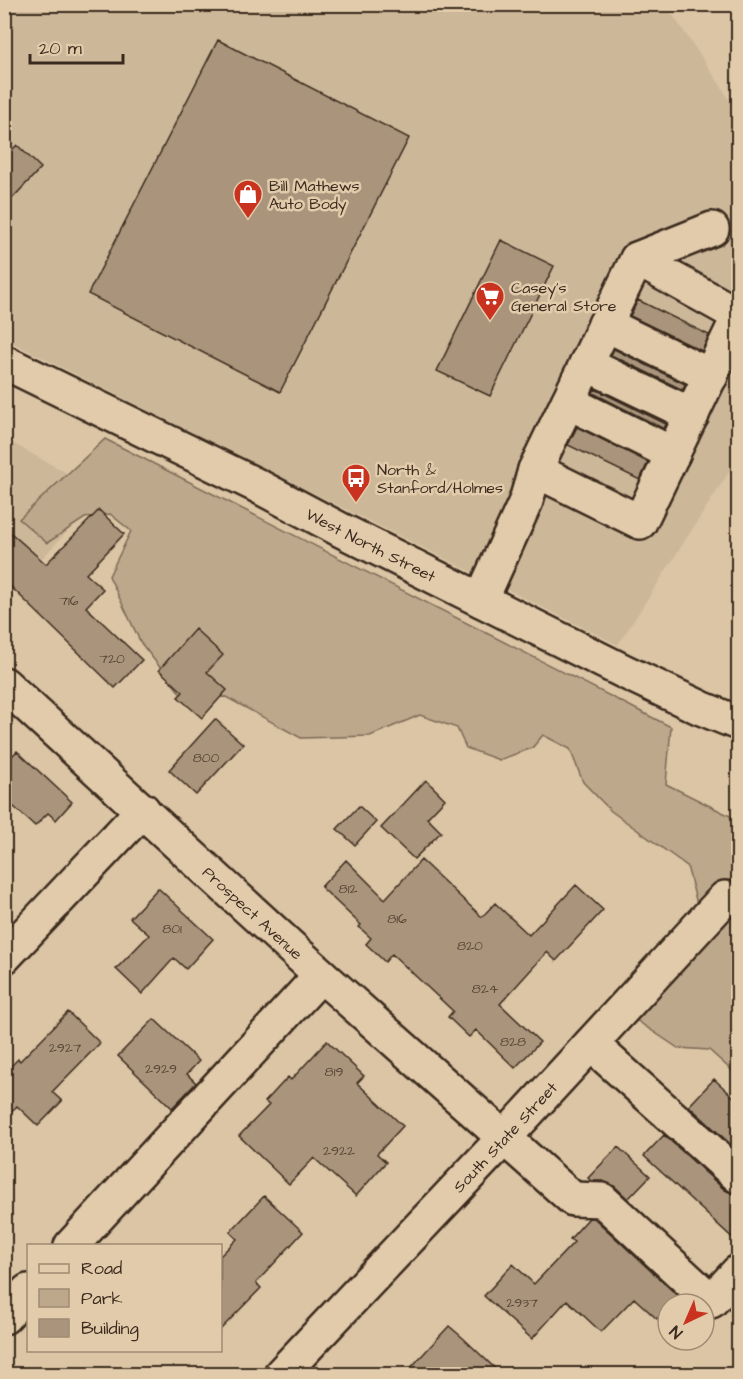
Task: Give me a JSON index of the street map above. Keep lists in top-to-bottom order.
{
  "streets": {
    "street": ["West North Street", "Prospect Avenue", "South State Street"]
  },
  "crossings": [
    ["Prospect Avenue", "South State Street"]
  ],
  "places": {
    "shop": ["Bill Mathews Auto Body"],
    "supermarket": ["Casey's General Store"],
    "bus stop": ["North & Stanford/Holmes"]
  },
  "house_numbers": [
    "716",
    "720",
    "800",
    "812",
    "816",
    "801",
    "820",
    "824",
    "828",
    "2927",
    "2929",
    "819",
    "2922",
    "2937"
  ],
  "legend": ["Road", "Park", "Building"],
  "scale_bar": "20 m",
  "north": "bottom left"
}
